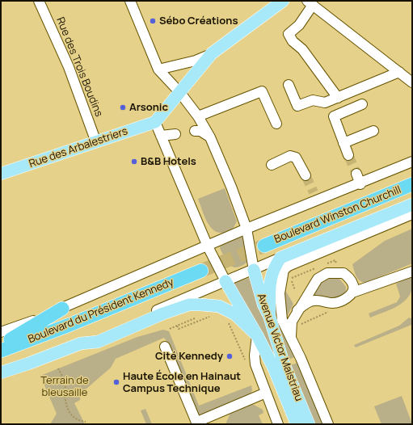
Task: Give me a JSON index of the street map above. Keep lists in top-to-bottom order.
{
  "streets": {
    "highway": ["Boulevard Winston Churchill", "Boulevard du Président Kennedy"],
    "main road": ["Rue des Arbalestriers", "Avenue Victor Maistriau"],
    "street": ["Rue des Trois Boudins"]
  },
  "crossings": [
    ["Rue des Trois Boudins", "Rue des Arbalestriers"],
    ["Boulevard Winston Churchill", "Boulevard du Président Kennedy"],
    ["Boulevard du Président Kennedy", "Avenue Victor Maistriau"]
  ],
  "parks": ["Terrain de bleusaille"],
  "places": [
    "Sébo Créations",
    "Arsonic",
    "B&B Hotels",
    "Cité Kennedy",
    "Haute École en Hainaut Campus Technique"
  ]
}
